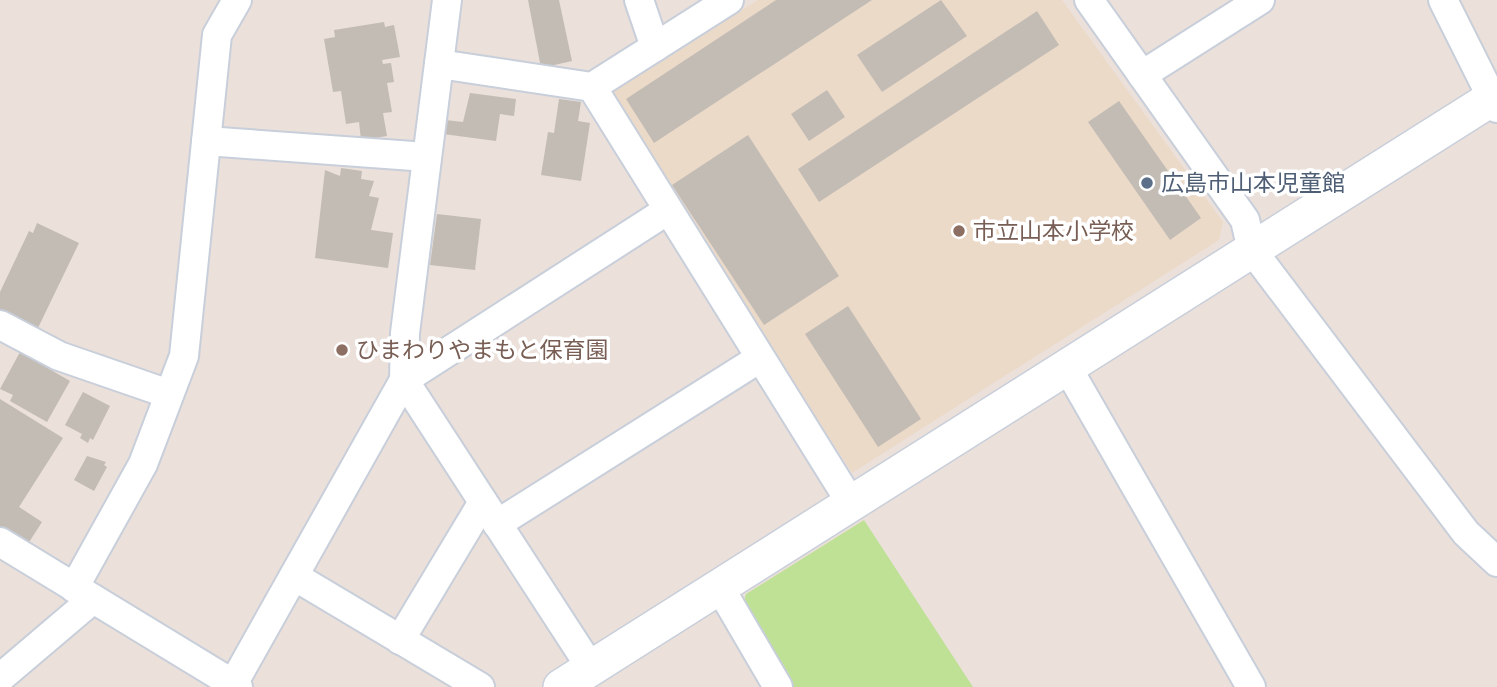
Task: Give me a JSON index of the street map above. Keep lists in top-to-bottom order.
{
  "places": ["広島市山本児童館", "市立山本小学校", "ひまわりやまもと保育園"]
}
